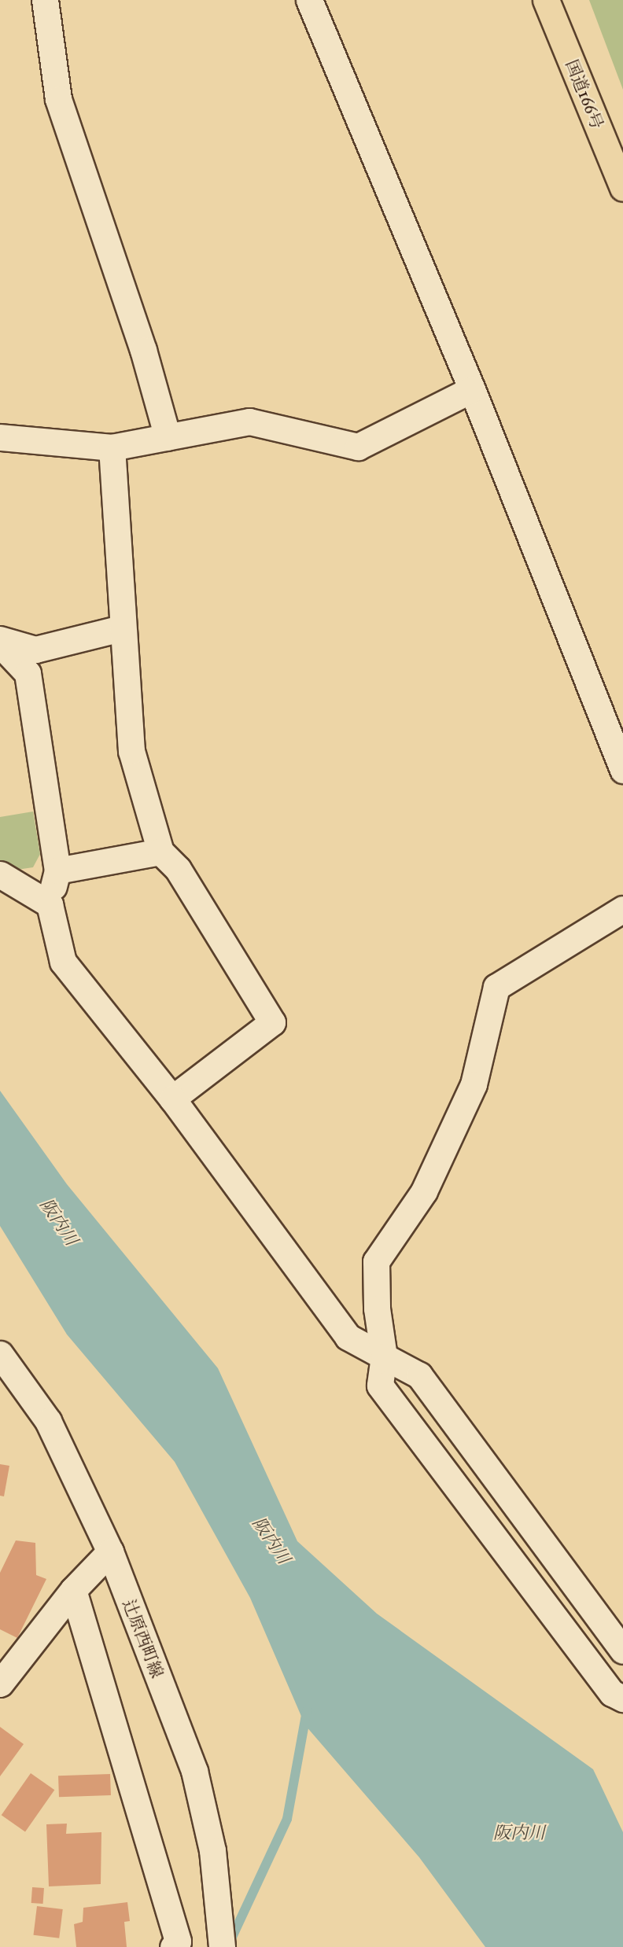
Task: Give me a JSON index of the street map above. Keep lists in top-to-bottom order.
{
  "streets": {
    "highway": ["国道166号"],
    "street": ["辻原西町線"]
  },
  "water": ["阪内川"]
}
